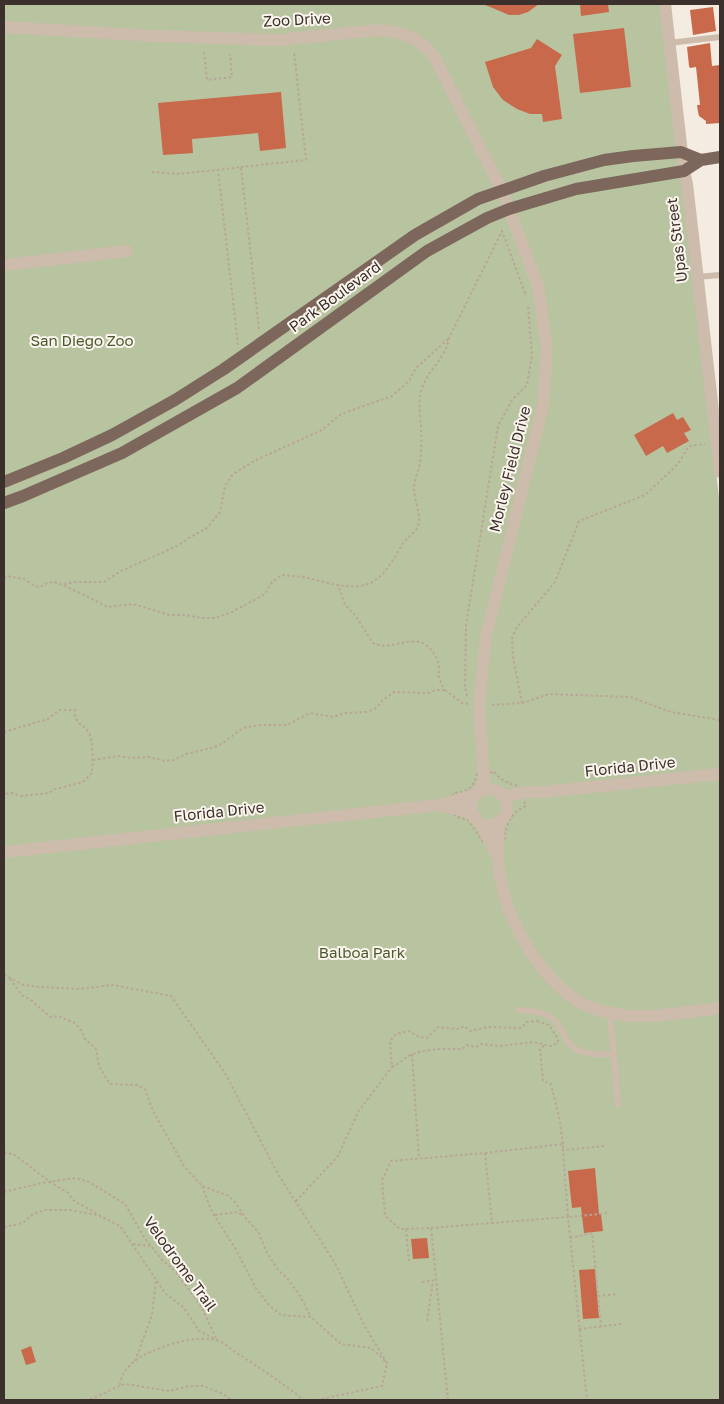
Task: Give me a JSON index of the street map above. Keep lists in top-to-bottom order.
{
  "streets": {
    "main road": ["Park Boulevard"],
    "street": [
      "Zoo Drive",
      "Upas Street",
      "Morley Field Drive",
      "Florida Drive"
    ],
    "path": ["Velodrome Trail"]
  },
  "crossings": [
    ["Zoo Drive", "Park Boulevard"],
    ["Zoo Drive", "Morley Field Drive"],
    ["Upas Street", "Park Boulevard"],
    ["Park Boulevard", "Morley Field Drive"],
    ["Morley Field Drive", "Florida Drive"]
  ],
  "parks": ["San Diego Zoo", "Balboa Park"]
}
